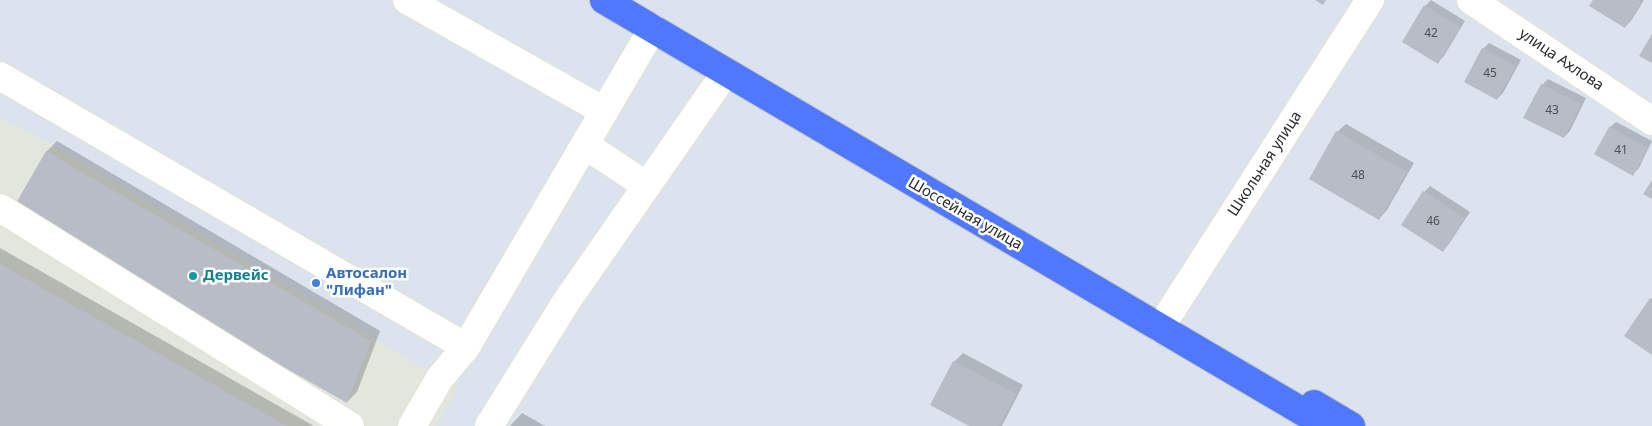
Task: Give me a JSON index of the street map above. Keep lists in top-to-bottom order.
{
  "streets": {
    "main road": ["Шоссейная улица"],
    "street": ["улица Ахлова", "Школьная улица"]
  },
  "crossings": [
    ["Школьная улица", "Шоссейная улица"]
  ],
  "places": ["Дервейс", "Автосалон \"Лифан\""],
  "house_numbers": [
    "42",
    "45",
    "43",
    "41",
    "48",
    "46"
  ]
}
